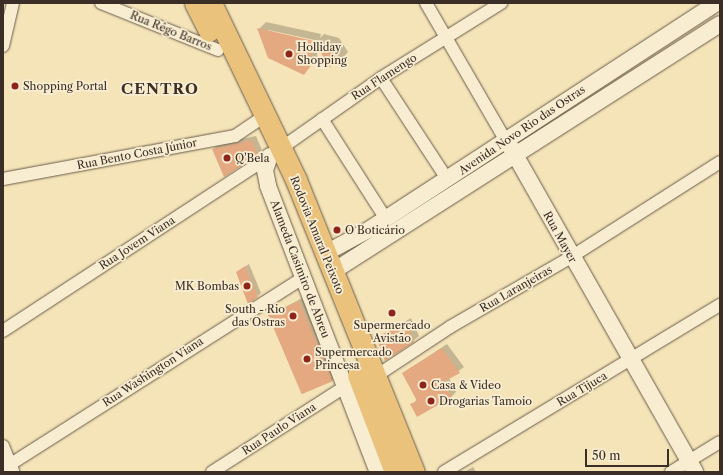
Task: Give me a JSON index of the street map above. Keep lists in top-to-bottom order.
{
  "streets": {
    "highway": ["Rodovia Amaral Peixoto"],
    "street": [
      "Rua Rêgo Barros",
      "Rua Flamengo",
      "Avenida Novo Rio das Ostras",
      "Rua Bento Costa Júnior",
      "Rua Mayer",
      "Rua Jovem Viana",
      "Alameda Casimiro de Abreu",
      "Rua Laranjeiras",
      "Rua Washington Viana",
      "Rua Tijuca",
      "Rua Paulo Viana"
    ]
  },
  "crossings": [
    ["Rua Rêgo Barros", "Rodovia Amaral Peixoto"],
    ["Rua Flamengo", "Rodovia Amaral Peixoto"],
    ["Rua Flamengo", "Rua Mayer"],
    ["Rua Flamengo", "Rua Jovem Viana"],
    ["Rua Flamengo", "Alameda Casimiro de Abreu"],
    ["Avenida Novo Rio das Ostras", "Rodovia Amaral Peixoto"],
    ["Avenida Novo Rio das Ostras", "Rua Mayer"],
    ["Rua Bento Costa Júnior", "Rodovia Amaral Peixoto"],
    ["Rodovia Amaral Peixoto", "Rua Jovem Viana"],
    ["Rodovia Amaral Peixoto", "Alameda Casimiro de Abreu"],
    ["Rodovia Amaral Peixoto", "Rua Laranjeiras"],
    ["Rua Mayer", "Rua Laranjeiras"],
    ["Rua Mayer", "Rua Tijuca"],
    ["Rua Jovem Viana", "Alameda Casimiro de Abreu"],
    ["Alameda Casimiro de Abreu", "Rua Washington Viana"],
    ["Alameda Casimiro de Abreu", "Rua Paulo Viana"]
  ],
  "districts": ["CENTRO"],
  "places": [
    "Holliday Shopping",
    "Shopping Portal",
    "Q'Bela",
    "O Boticário",
    "MK Bombas",
    "Supermercado Avistão",
    "South - Rio das Ostras",
    "Supermercado Princesa",
    "Casa & Video",
    "Drogarias Tamoio"
  ],
  "scale_bar": "50 m"
}
